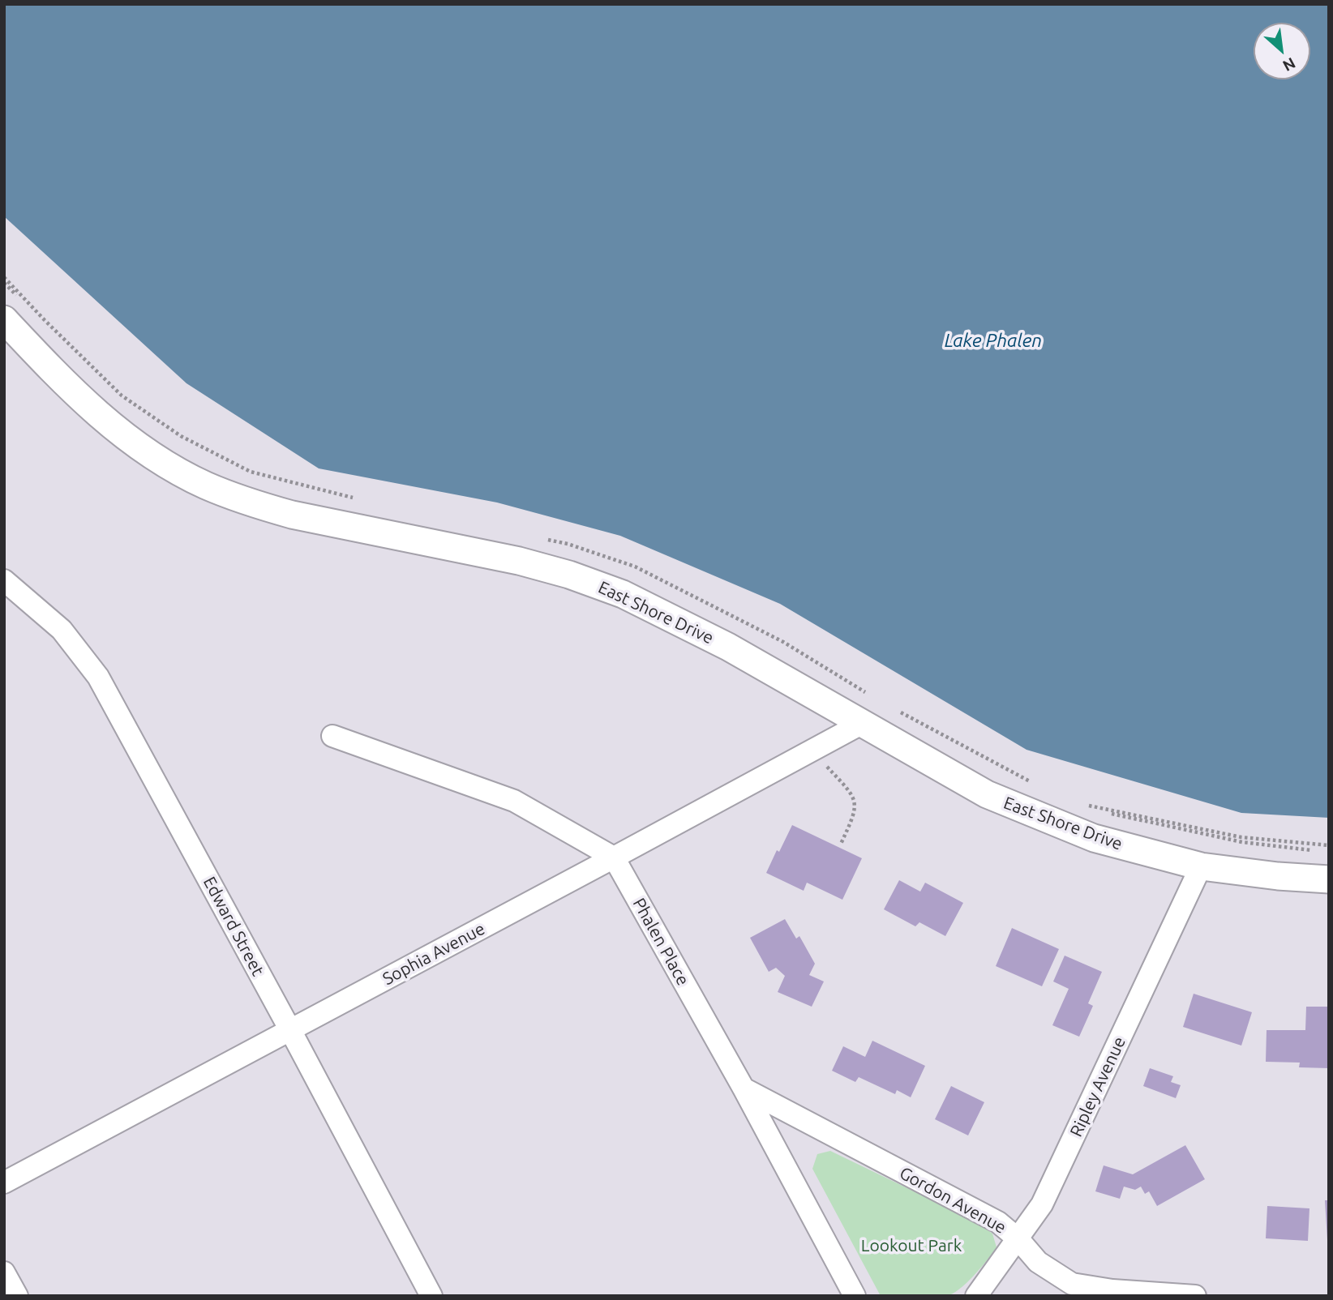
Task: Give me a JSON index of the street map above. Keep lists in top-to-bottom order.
{
  "streets": {
    "street": [
      "East Shore Drive",
      "Edward Street",
      "Phalen Place",
      "Sophia Avenue",
      "Ripley Avenue",
      "Gordon Avenue"
    ]
  },
  "crossings": [
    ["East Shore Drive", "Sophia Avenue"],
    ["East Shore Drive", "Ripley Avenue"],
    ["Edward Street", "Sophia Avenue"],
    ["Phalen Place", "Sophia Avenue"],
    ["Phalen Place", "Gordon Avenue"],
    ["Ripley Avenue", "Gordon Avenue"]
  ],
  "water": ["Lake Phalen"],
  "parks": ["Lookout Park"],
  "north": "bottom right"
}
